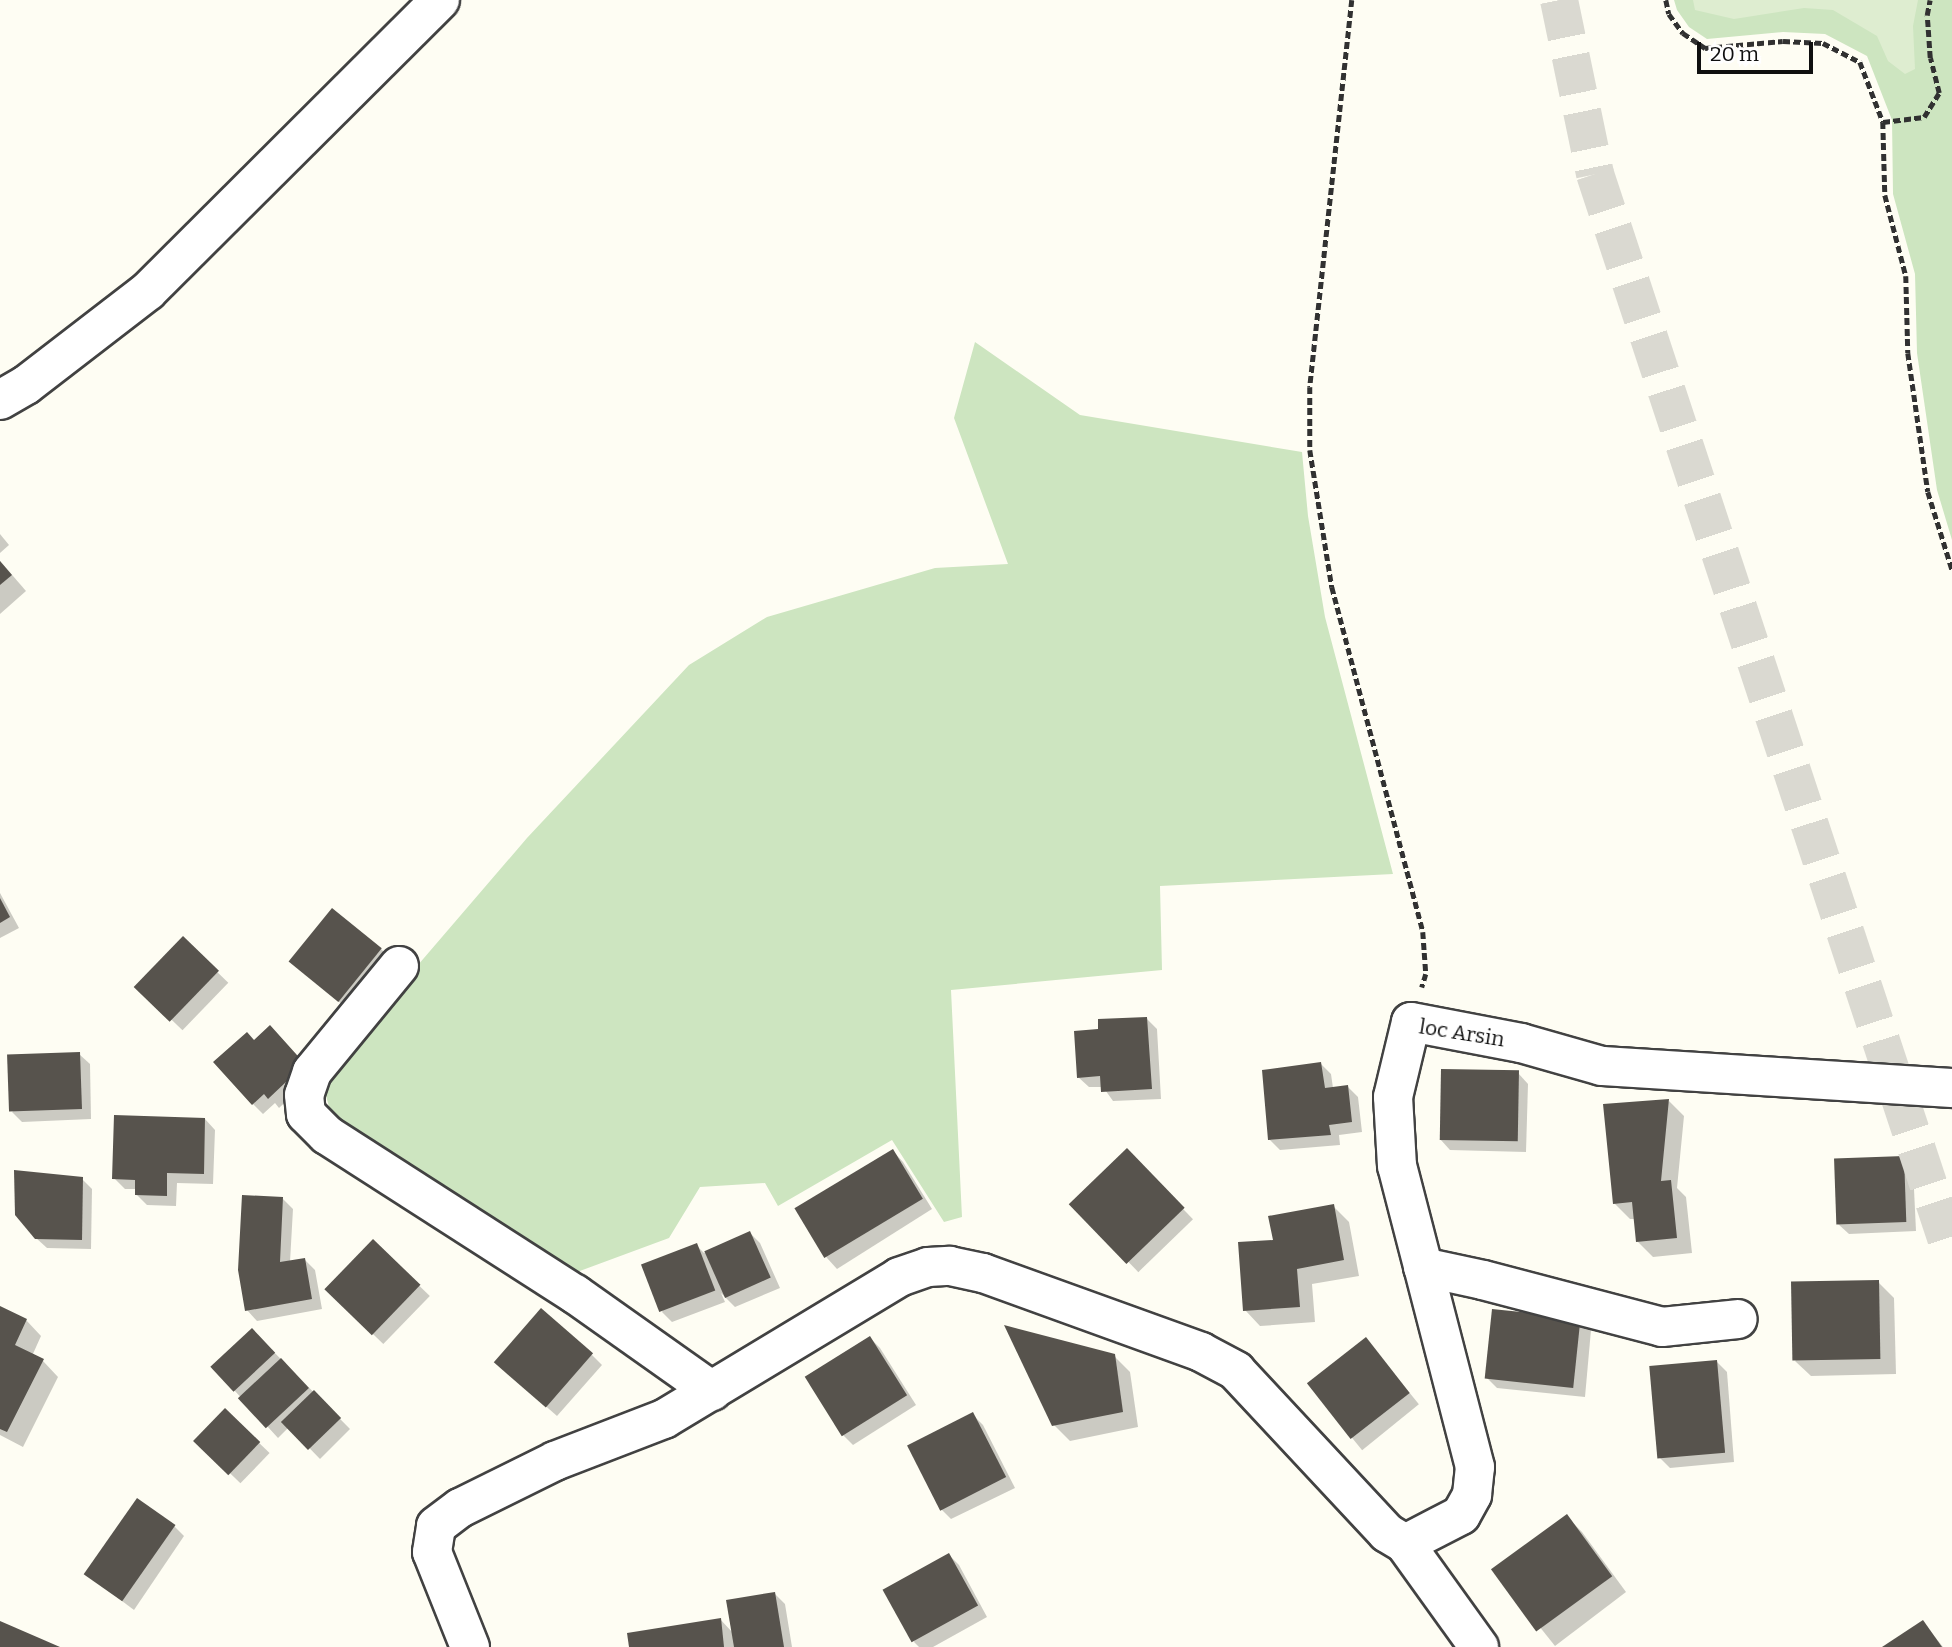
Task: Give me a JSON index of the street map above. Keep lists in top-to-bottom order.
{
  "streets": {
    "street": ["loc Arsin"]
  },
  "scale_bar": "20 m"
}
